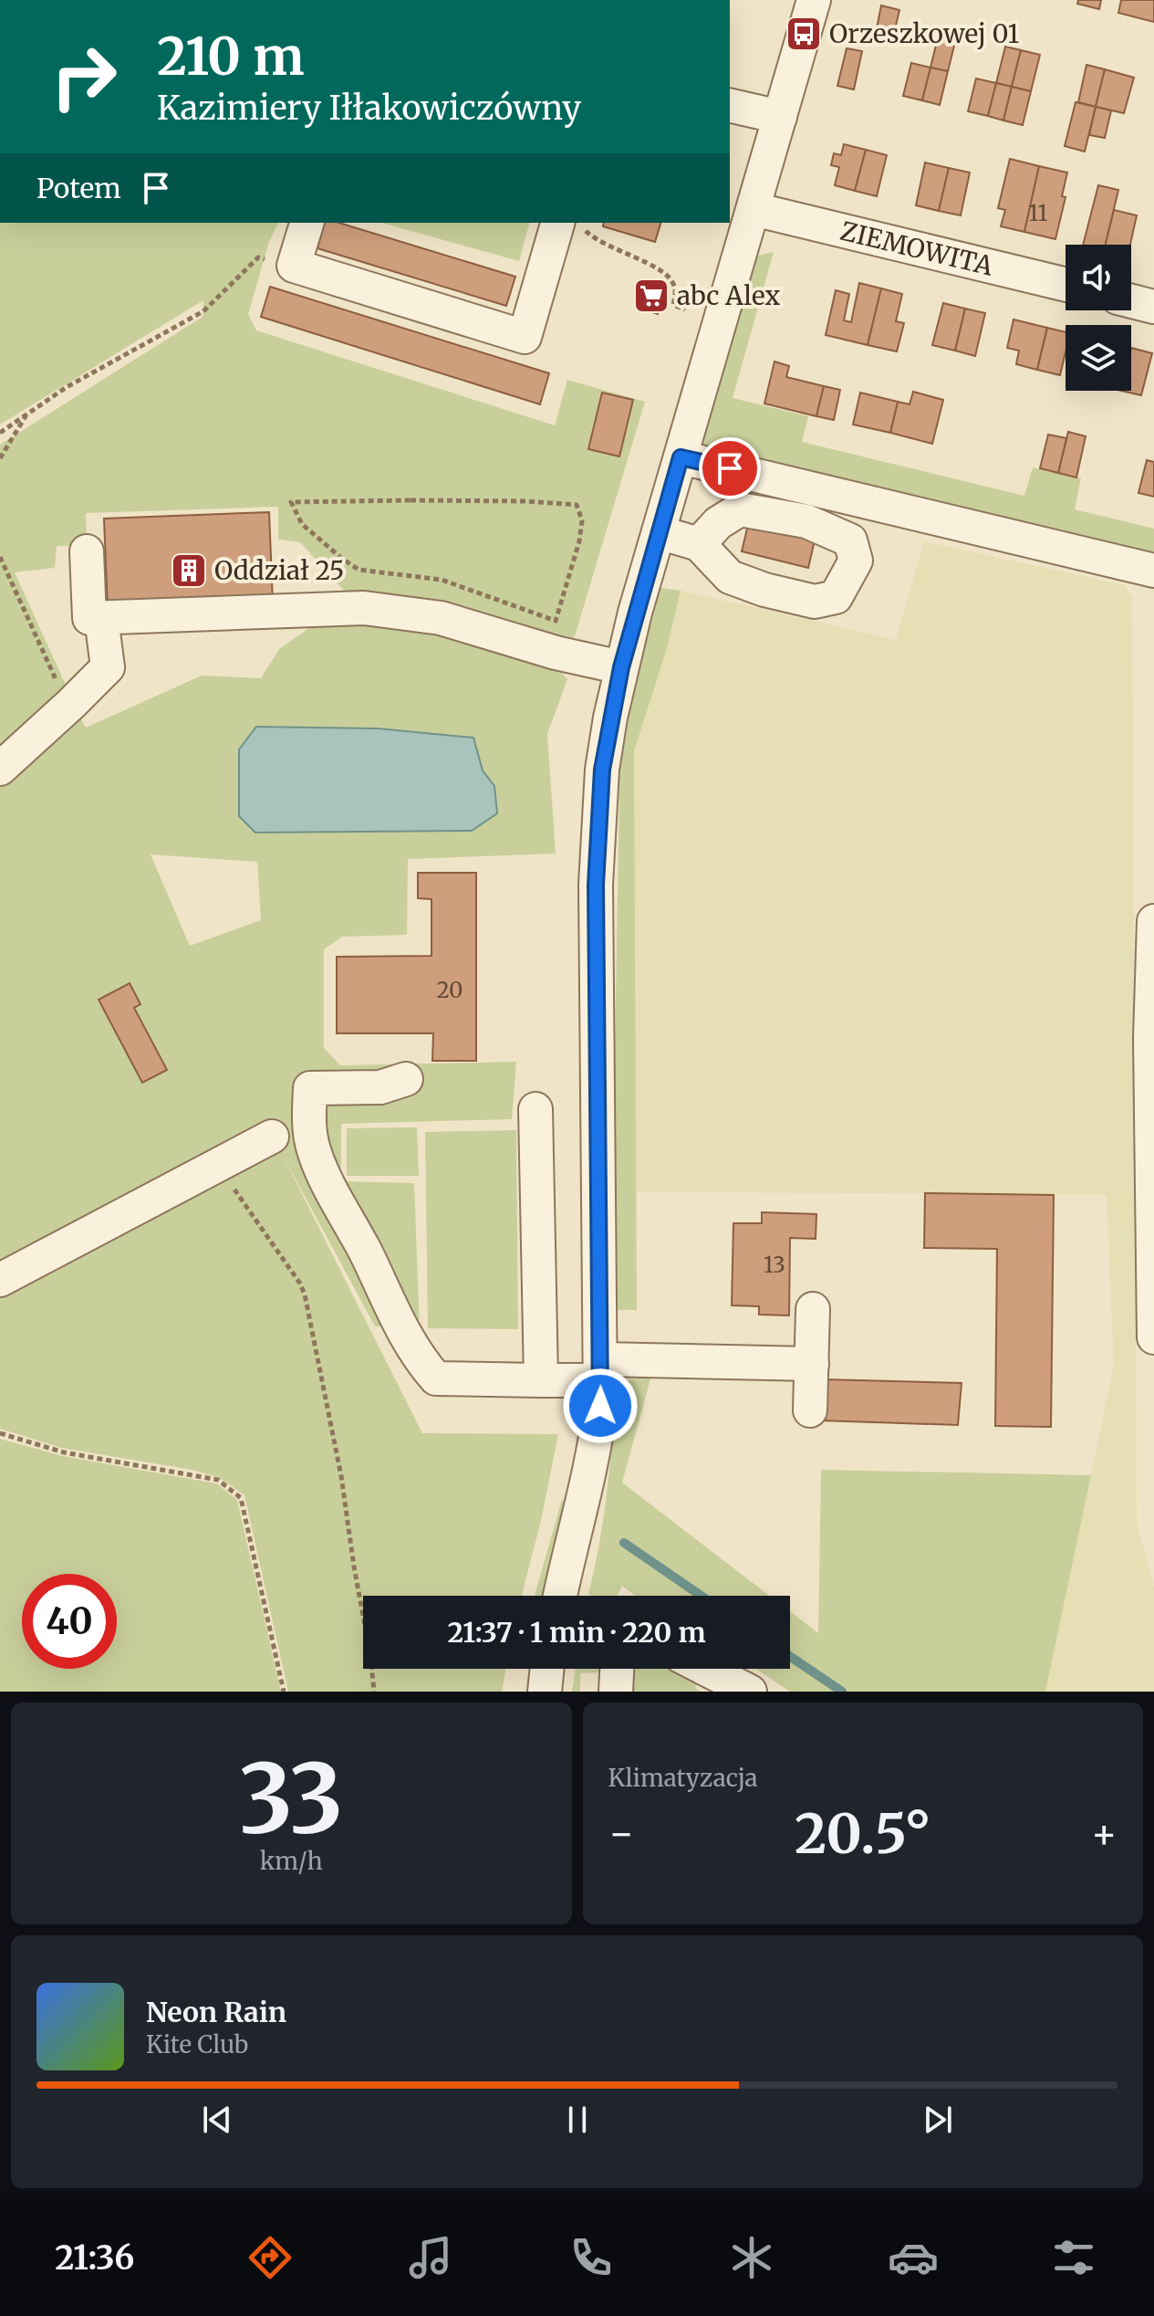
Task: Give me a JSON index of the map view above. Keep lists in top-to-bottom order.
{
  "streets": {
    "street": ["ZIEMOWITA"]
  },
  "places": {
    "bus stop": ["Orzeszkowej 01"],
    "supermarket": ["abc Alex"],
    "building": ["Oddział 25"]
  },
  "house_numbers": ["11", "20", "13"],
  "page": {
    "turn": ["210 m", "Kazimiery Iłłakowiczówny"],
    "then": "Potem",
    "limit": "40",
    "trip": "21:37 · 1 min · 220 m",
    "tile": [
      ["33", "km/h"],
      "Klimatyzacja"
    ],
    "heat": ["−", "20.5°", "+"],
    "song": ["Neon Rain", "Kite Club"],
    "tabs": "21:36"
  }
}
